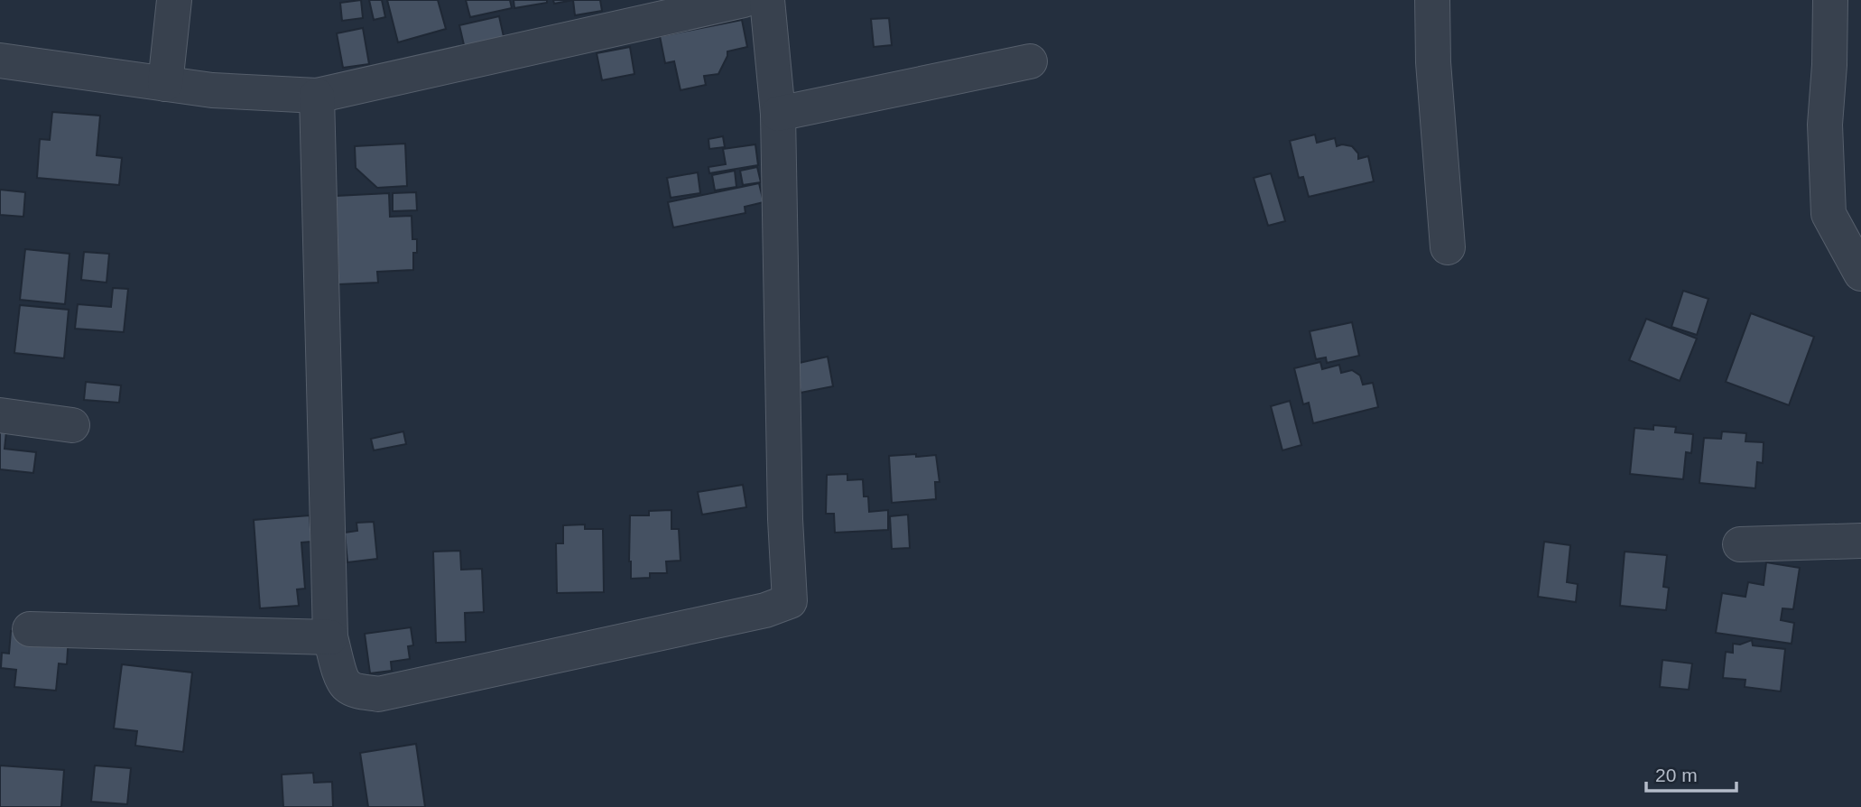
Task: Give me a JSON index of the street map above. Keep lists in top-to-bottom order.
{
  "scale_bar": "20 m"
}
